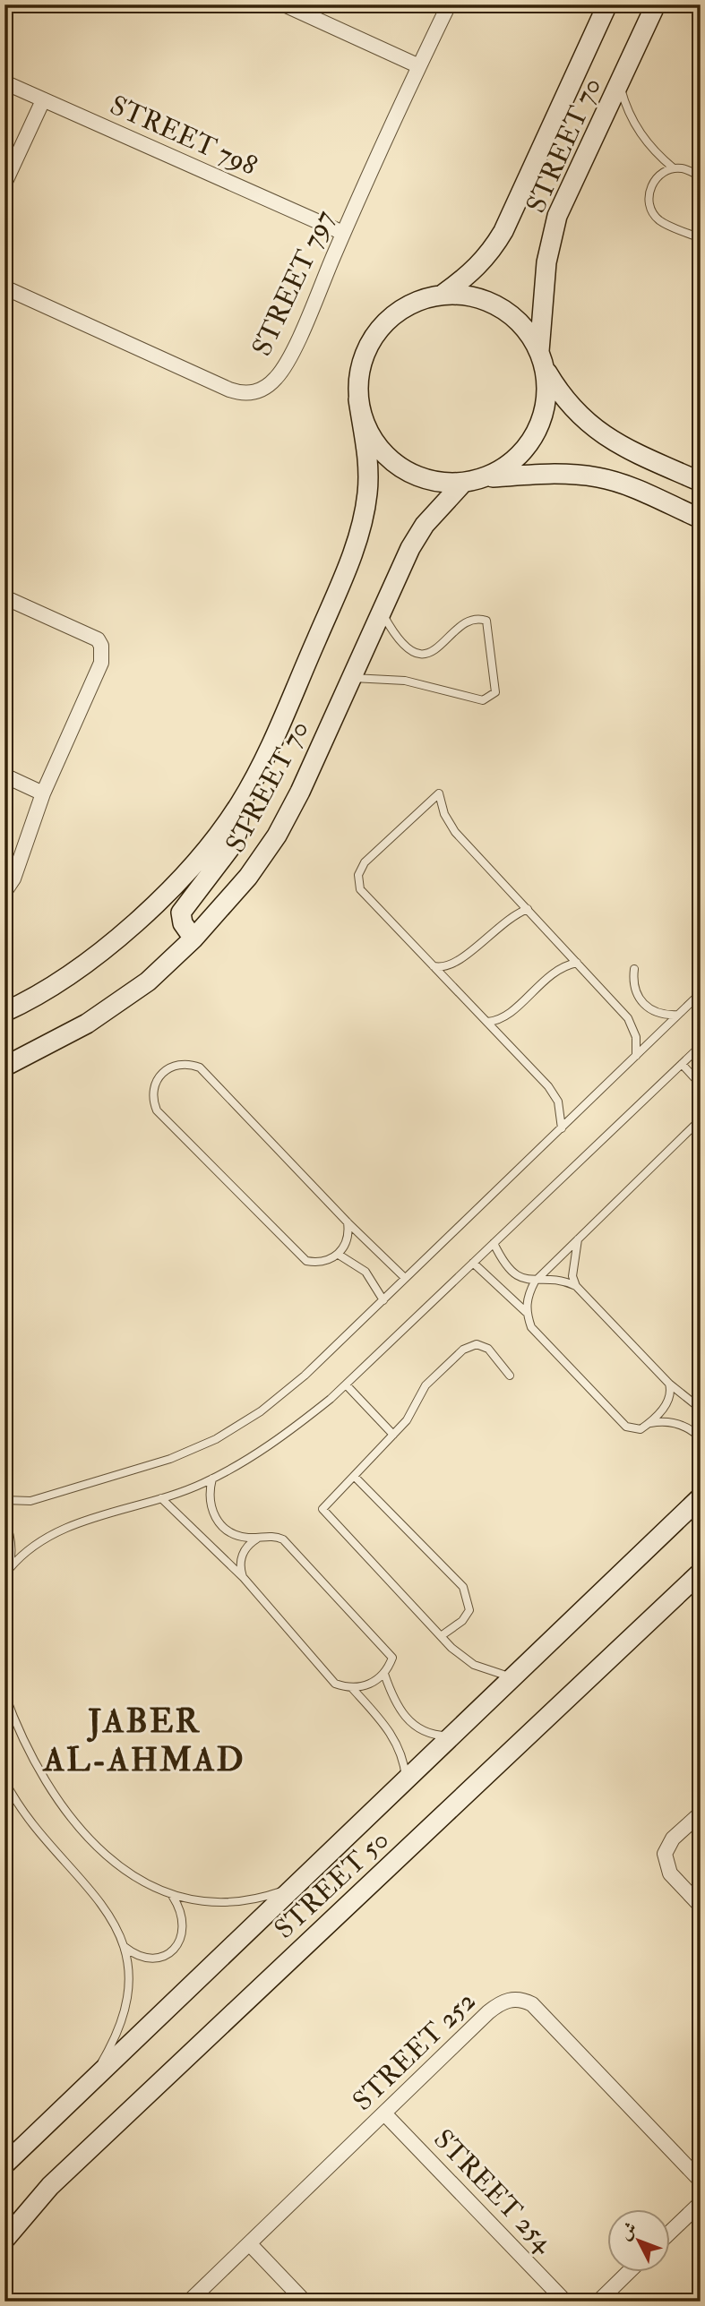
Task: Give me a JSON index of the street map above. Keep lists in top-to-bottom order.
{
  "streets": {
    "main road": ["STREET 70", "STREET 50"],
    "street": [
      "STREET 798",
      "STREET 797",
      "STREET 252",
      "STREET 254"
    ]
  },
  "crossings": [
    ["STREET 798", "STREET 797"],
    ["STREET 252", "STREET 254"]
  ],
  "districts": ["JABER AL-AHMAD"],
  "north": "top left"
}
